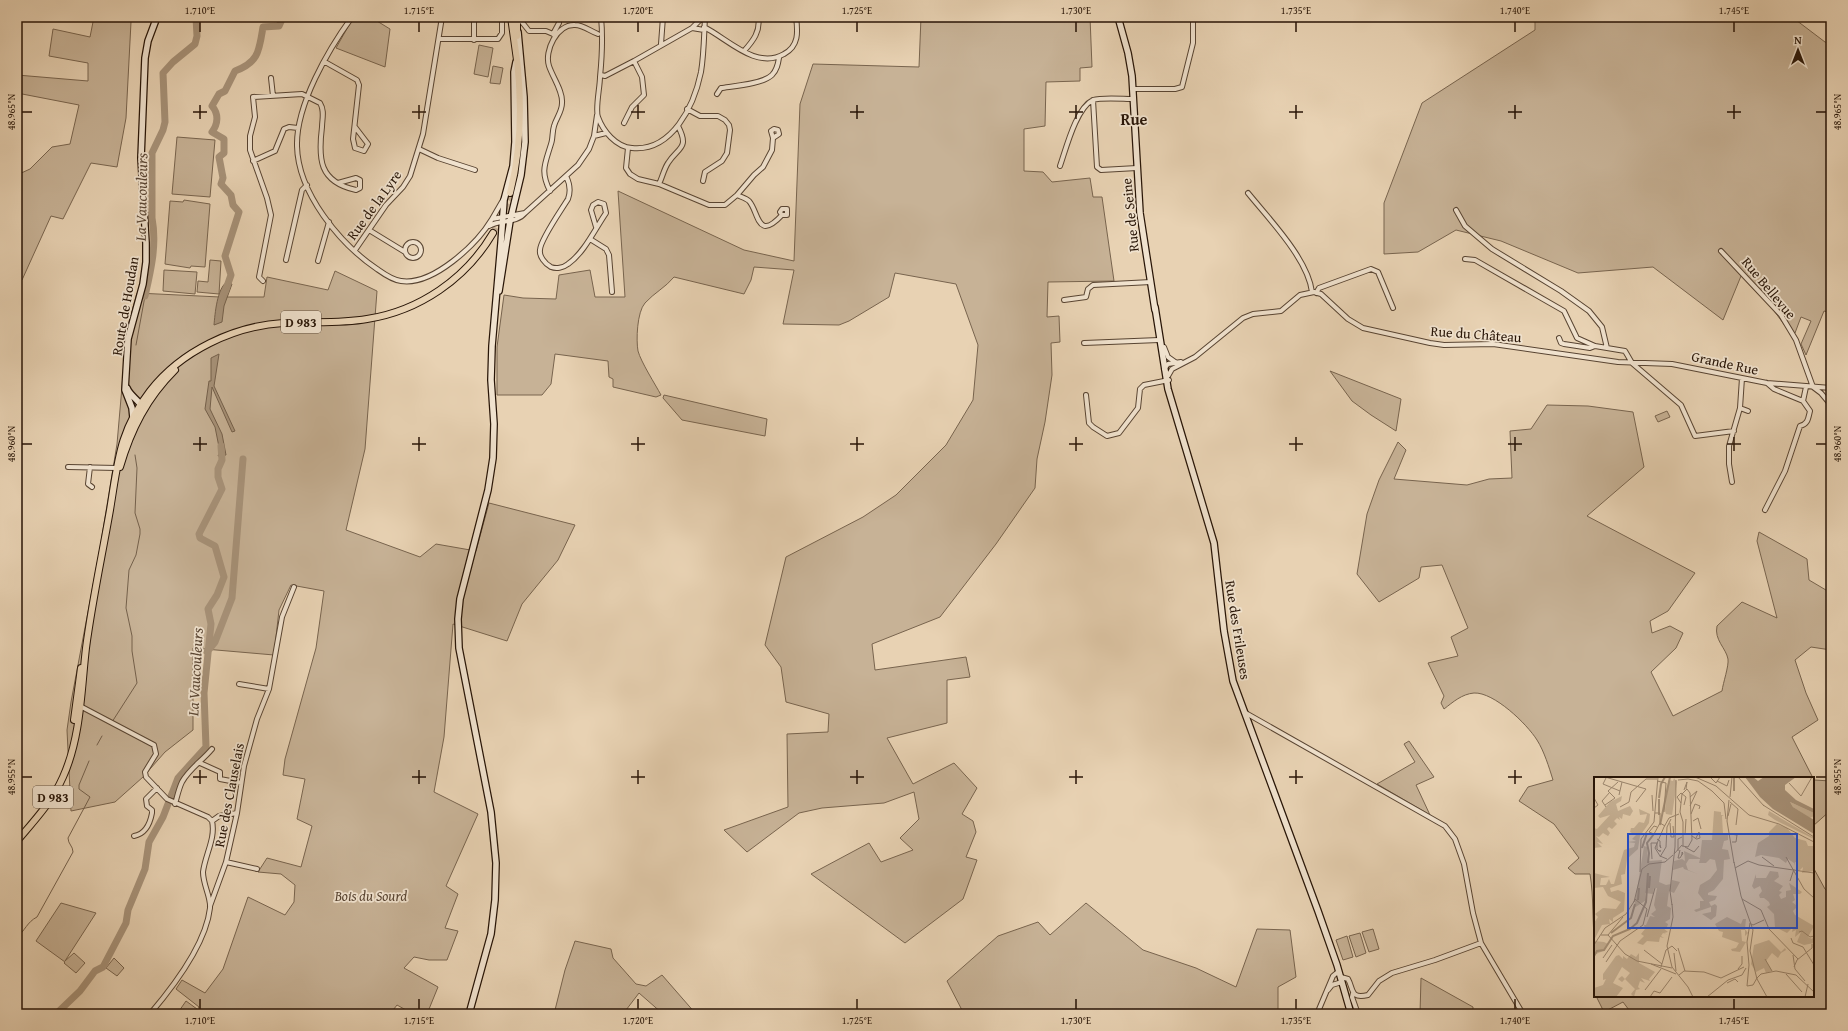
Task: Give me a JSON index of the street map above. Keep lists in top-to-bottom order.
{
  "streets": {
    "main road": ["D 983"],
    "street": [
      "Rue de la Lyre",
      "Rue de Seine",
      "Rue Bellevue",
      "Route de Houdan",
      "Rue du Château",
      "Grande Rue",
      "Rue des Frileuses",
      "Rue des Clauselais"
    ]
  },
  "crossings": [
    ["Rue de Seine", "Rue des Frileuses"],
    ["Rue Bellevue", "Grande Rue"],
    ["Route de Houdan", "D 983"],
    ["Rue du Château", "Grande Rue"]
  ],
  "districts": ["Rue"],
  "water": ["La Vaucouleurs"],
  "parks": ["Bois du Sourd"],
  "north": "top",
  "coordinates": [
    "1.710°E",
    "1.715°E",
    "1.720°E",
    "1.725°E",
    "1.730°E",
    "1.735°E",
    "1.740°E",
    "1.745°E",
    "48.965°N",
    "48.960°N",
    "48.955°N"
  ]
}
